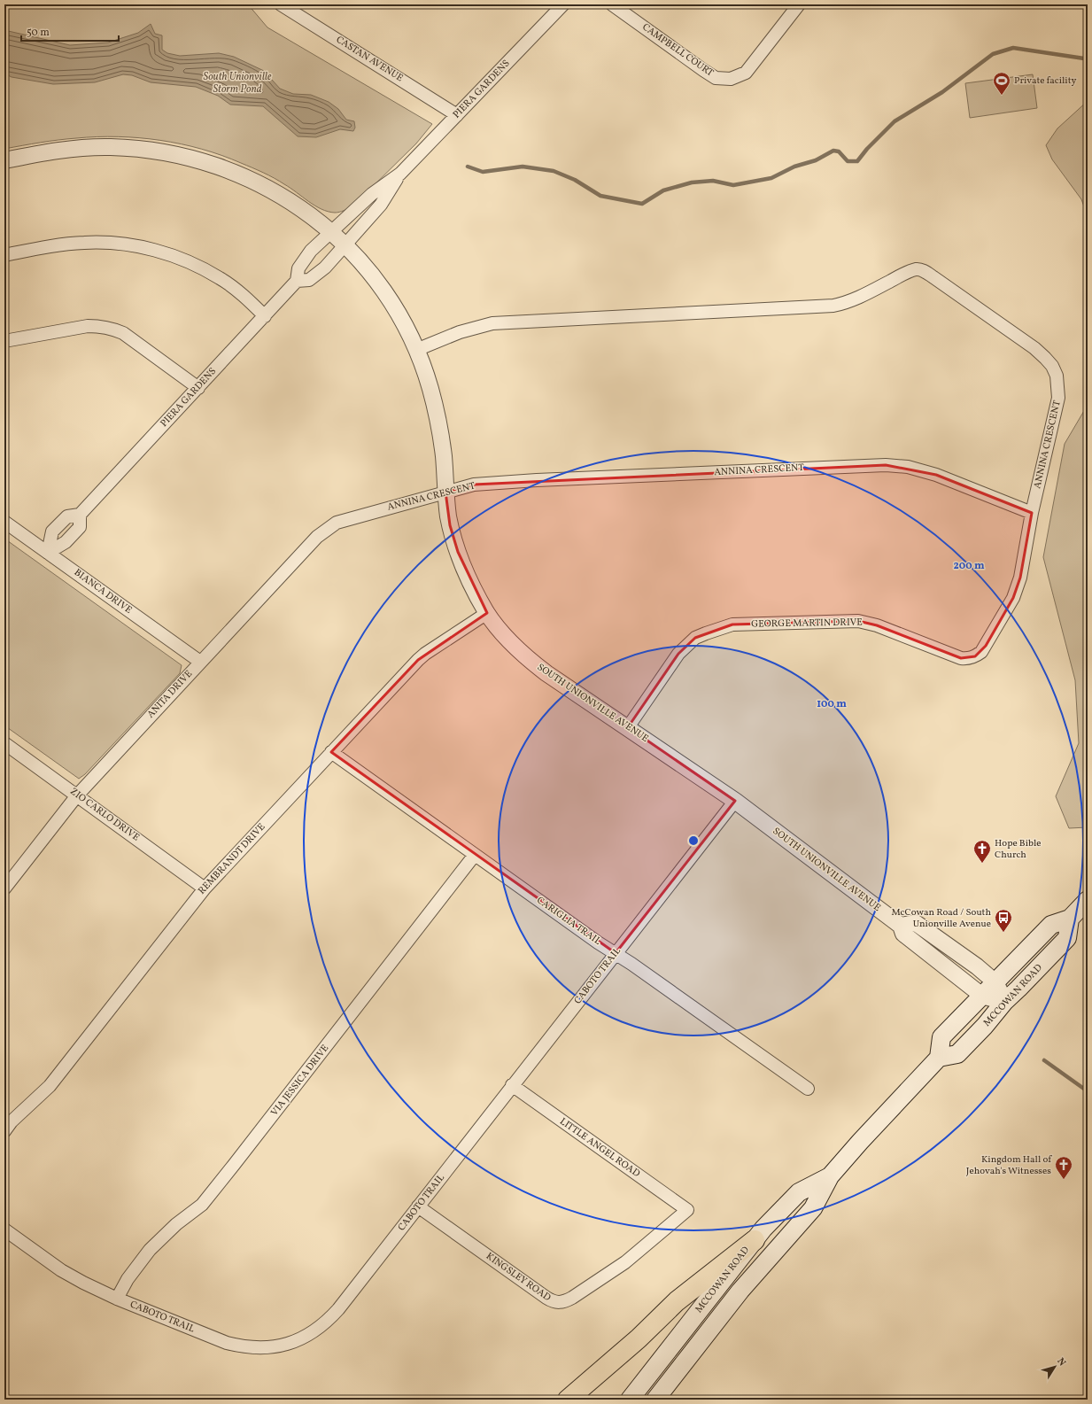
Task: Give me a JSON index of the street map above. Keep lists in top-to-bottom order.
{
  "streets": {
    "main road": ["MCCOWAN ROAD"],
    "street": [
      "CAMPBELL COURT",
      "CASTAN AVENUE",
      "PIERA GARDENS",
      "ANNINA CRESCENT",
      "BIANCA DRIVE",
      "GEORGE MARTIN DRIVE",
      "ANITA DRIVE",
      "SOUTH UNIONVILLE AVENUE",
      "ZIO CARLO DRIVE",
      "REMBRANDT DRIVE",
      "CARIGLIA TRAIL",
      "CABOTO TRAIL",
      "VIA JESSICA DRIVE",
      "LITTLE ANGEL ROAD",
      "KINGSLEY ROAD"
    ]
  },
  "crossings": [
    ["CASTAN AVENUE", "PIERA GARDENS"],
    ["PIERA GARDENS", "BIANCA DRIVE"],
    ["PIERA GARDENS", "SOUTH UNIONVILLE AVENUE"],
    ["ANNINA CRESCENT", "GEORGE MARTIN DRIVE"],
    ["ANNINA CRESCENT", "ANITA DRIVE"],
    ["ANNINA CRESCENT", "SOUTH UNIONVILLE AVENUE"],
    ["BIANCA DRIVE", "ANITA DRIVE"],
    ["GEORGE MARTIN DRIVE", "SOUTH UNIONVILLE AVENUE"],
    ["ANITA DRIVE", "ZIO CARLO DRIVE"],
    ["SOUTH UNIONVILLE AVENUE", "REMBRANDT DRIVE"],
    ["SOUTH UNIONVILLE AVENUE", "CABOTO TRAIL"],
    ["SOUTH UNIONVILLE AVENUE", "MCCOWAN ROAD"],
    ["ZIO CARLO DRIVE", "REMBRANDT DRIVE"],
    ["REMBRANDT DRIVE", "CARIGLIA TRAIL"],
    ["CARIGLIA TRAIL", "CABOTO TRAIL"],
    ["CARIGLIA TRAIL", "VIA JESSICA DRIVE"],
    ["CABOTO TRAIL", "VIA JESSICA DRIVE"],
    ["CABOTO TRAIL", "LITTLE ANGEL ROAD"],
    ["CABOTO TRAIL", "KINGSLEY ROAD"],
    ["LITTLE ANGEL ROAD", "KINGSLEY ROAD"]
  ],
  "water": ["South Unionville Storm Pond"],
  "places": {
    "sports": ["Private facility"],
    "church": ["Hope Bible Church", "Kingdom Hall of Jehovah's Witnesses"],
    "bus stop": ["McCowan Road / South Unionville Avenue"]
  },
  "scale_bar": "50 m",
  "north": "top right",
  "rings": ["200 m", "100 m"]
}
